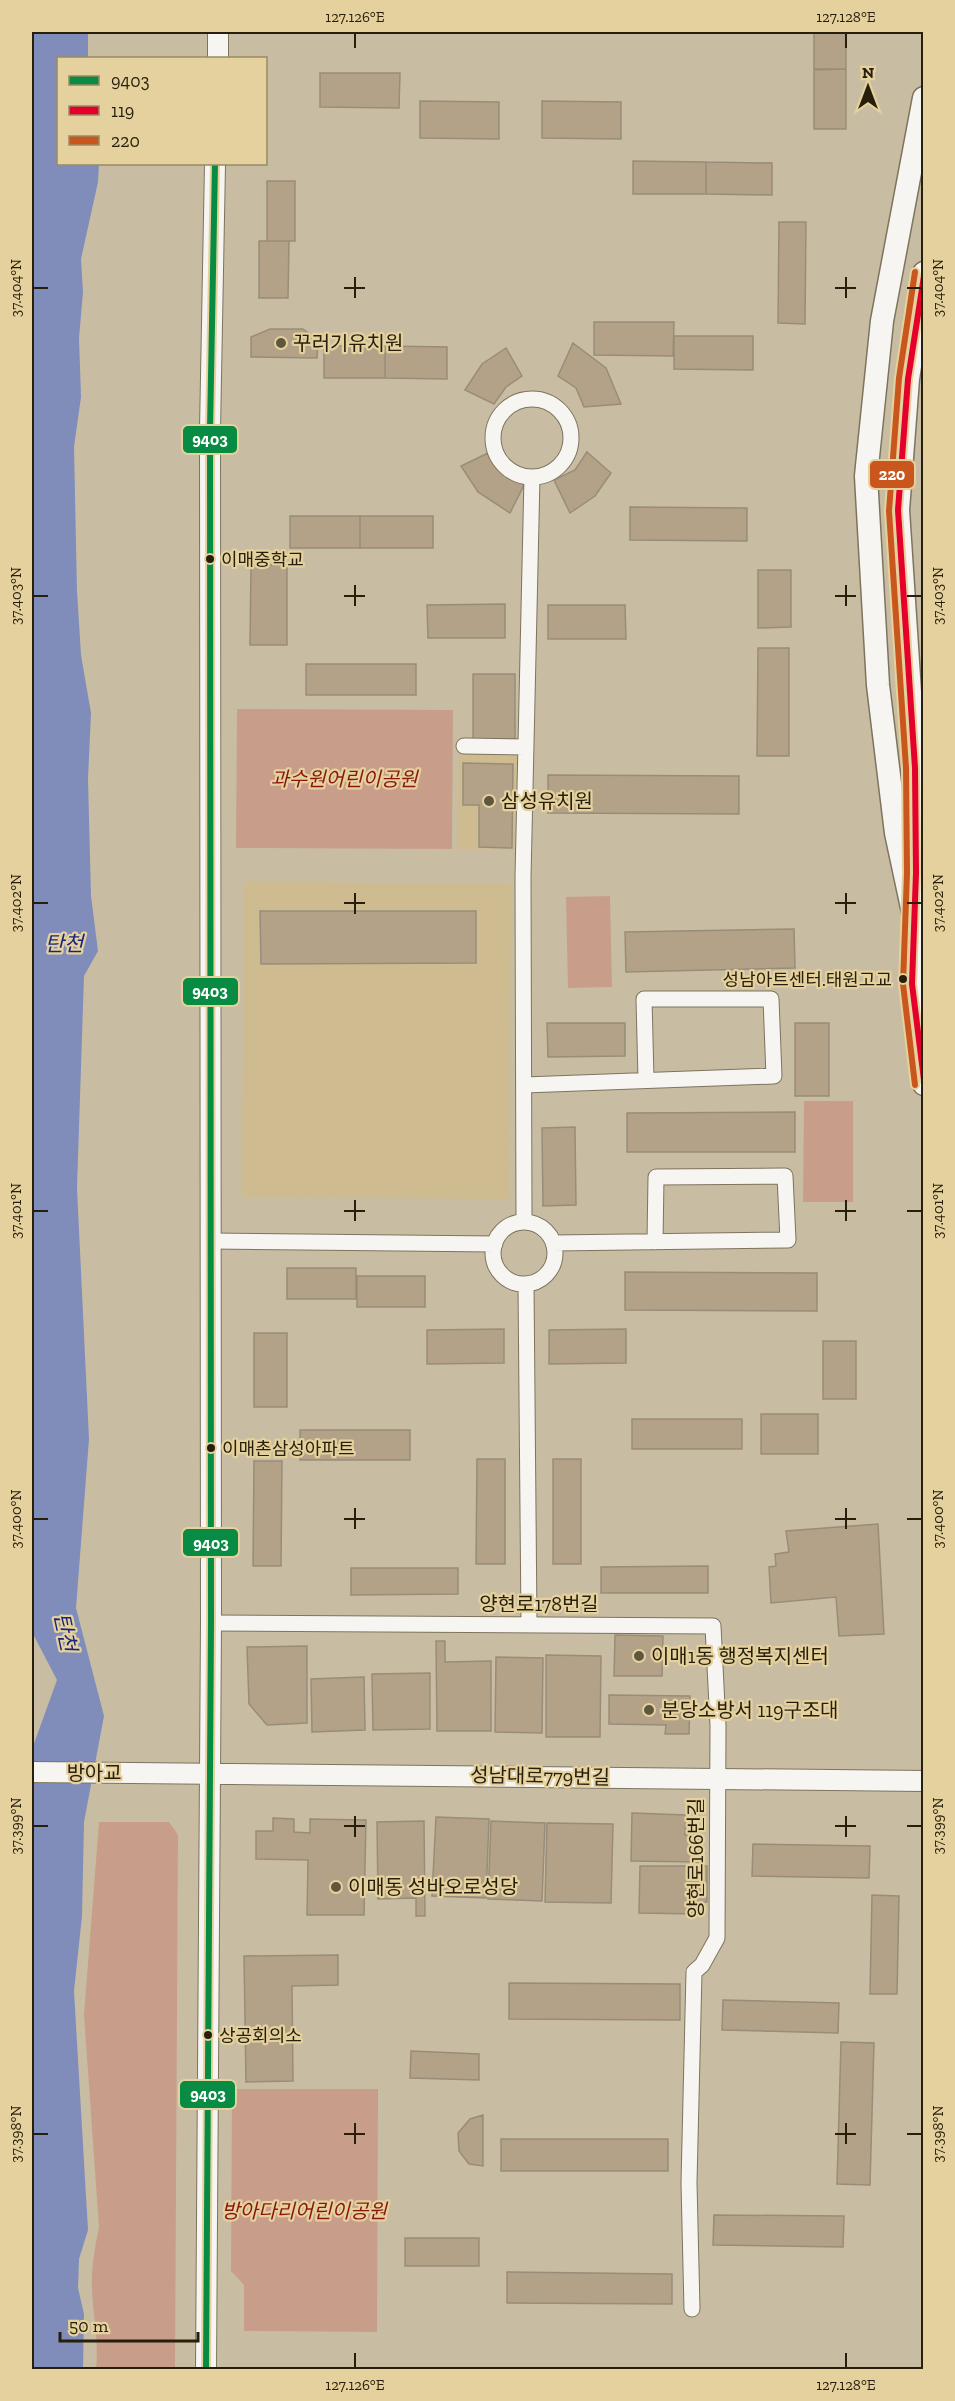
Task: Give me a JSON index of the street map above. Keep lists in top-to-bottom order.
{
  "streets": {
    "main road": ["방아교", "성남대로779번길"],
    "street": ["양현로178번길", "양현로166번길"]
  },
  "crossings": [
    ["양현로178번길", "성남대로779번길"],
    ["양현로178번길", "양현로166번길"],
    ["방아교", "성남대로779번길"],
    ["성남대로779번길", "양현로166번길"]
  ],
  "water": ["탄천"],
  "parks": ["과수원어린이공원", "방아다리어린이공원"],
  "places": [
    "꾸러기유치원",
    "이매중학교",
    "삼성유치원",
    "성남아트센터.태원고교",
    "이매촌삼성아파트",
    "이매1동 행정복지센터",
    "분당소방서 119구조대",
    "이매동 성바오로성당",
    "상공회의소"
  ],
  "lines": ["transit line 9403", "transit line 220", "transit line 119"],
  "legend": ["9403", "119", "220"],
  "scale_bar": "50 m",
  "north": "top",
  "coordinates": [
    "127.126°E",
    "127.128°E",
    "37.404°N",
    "37.403°N",
    "37.402°N",
    "37.401°N",
    "37.400°N",
    "37.399°N",
    "37.398°N"
  ]
}
